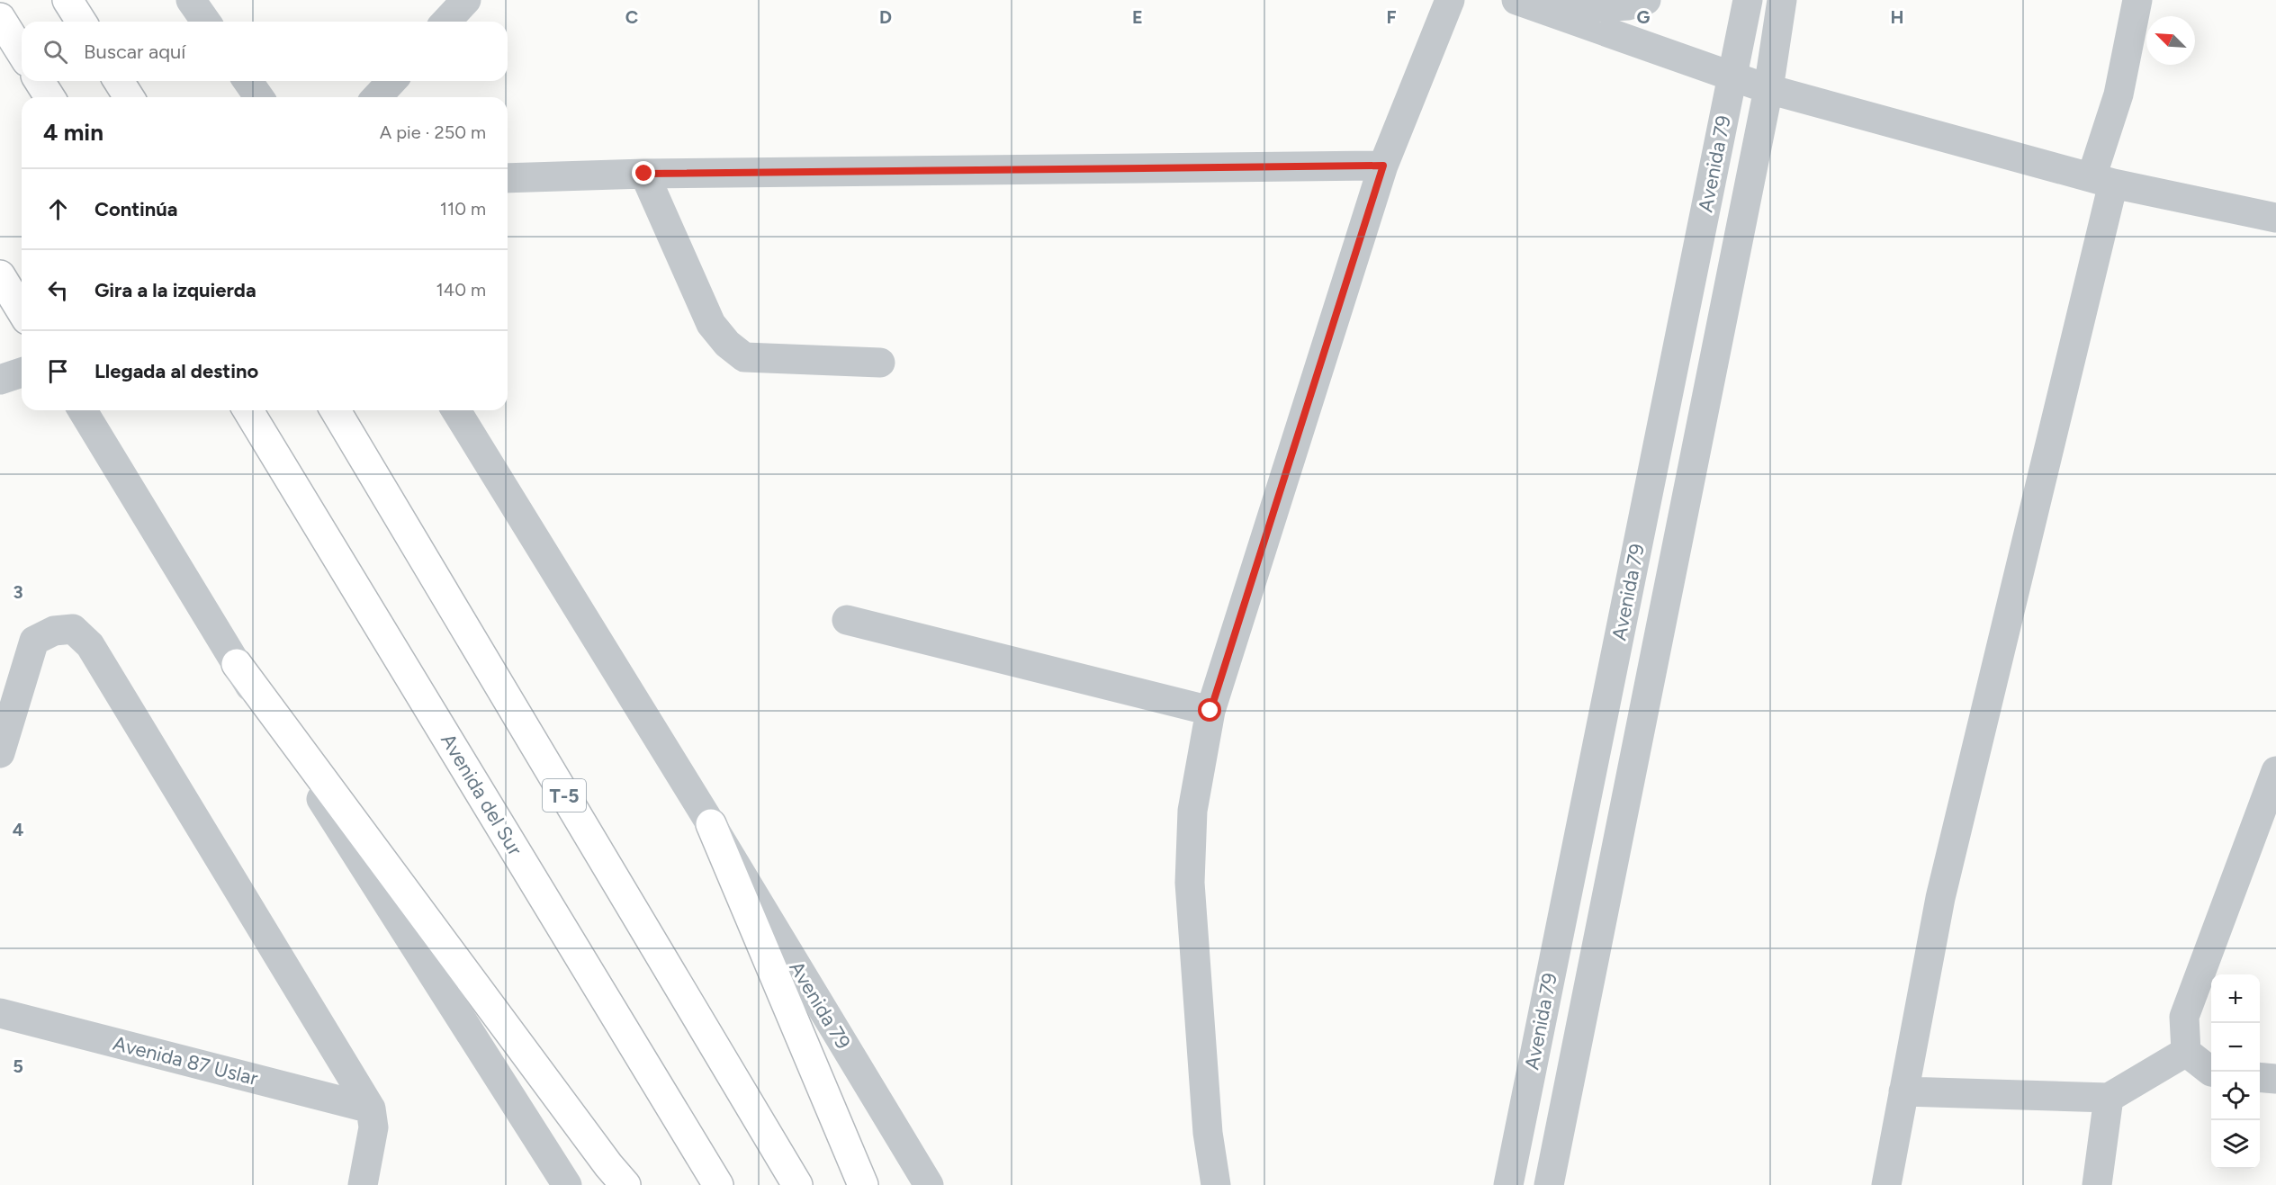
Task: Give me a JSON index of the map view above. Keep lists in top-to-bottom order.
{
  "streets": {
    "highway": ["Avenida del Sur", "T-5"],
    "street": ["Avenida 79", "Avenida 87 Uslar"]
  },
  "north": "top left",
  "page": {
    "search": "Buscar aquí",
    "heading": ["4 min", "A pie · 250 m"],
    "list": [
      ["Continúa", "110 m"],
      ["Gira a la izquierda", "140 m"],
      "Llegada al destino"
    ],
    "map_buttons": ["+", "−"]
  },
  "grid": {
    "columns": [
      "C",
      "D",
      "E",
      "F",
      "G",
      "H"
    ],
    "rows": ["3", "4", "5"]
  }
}
